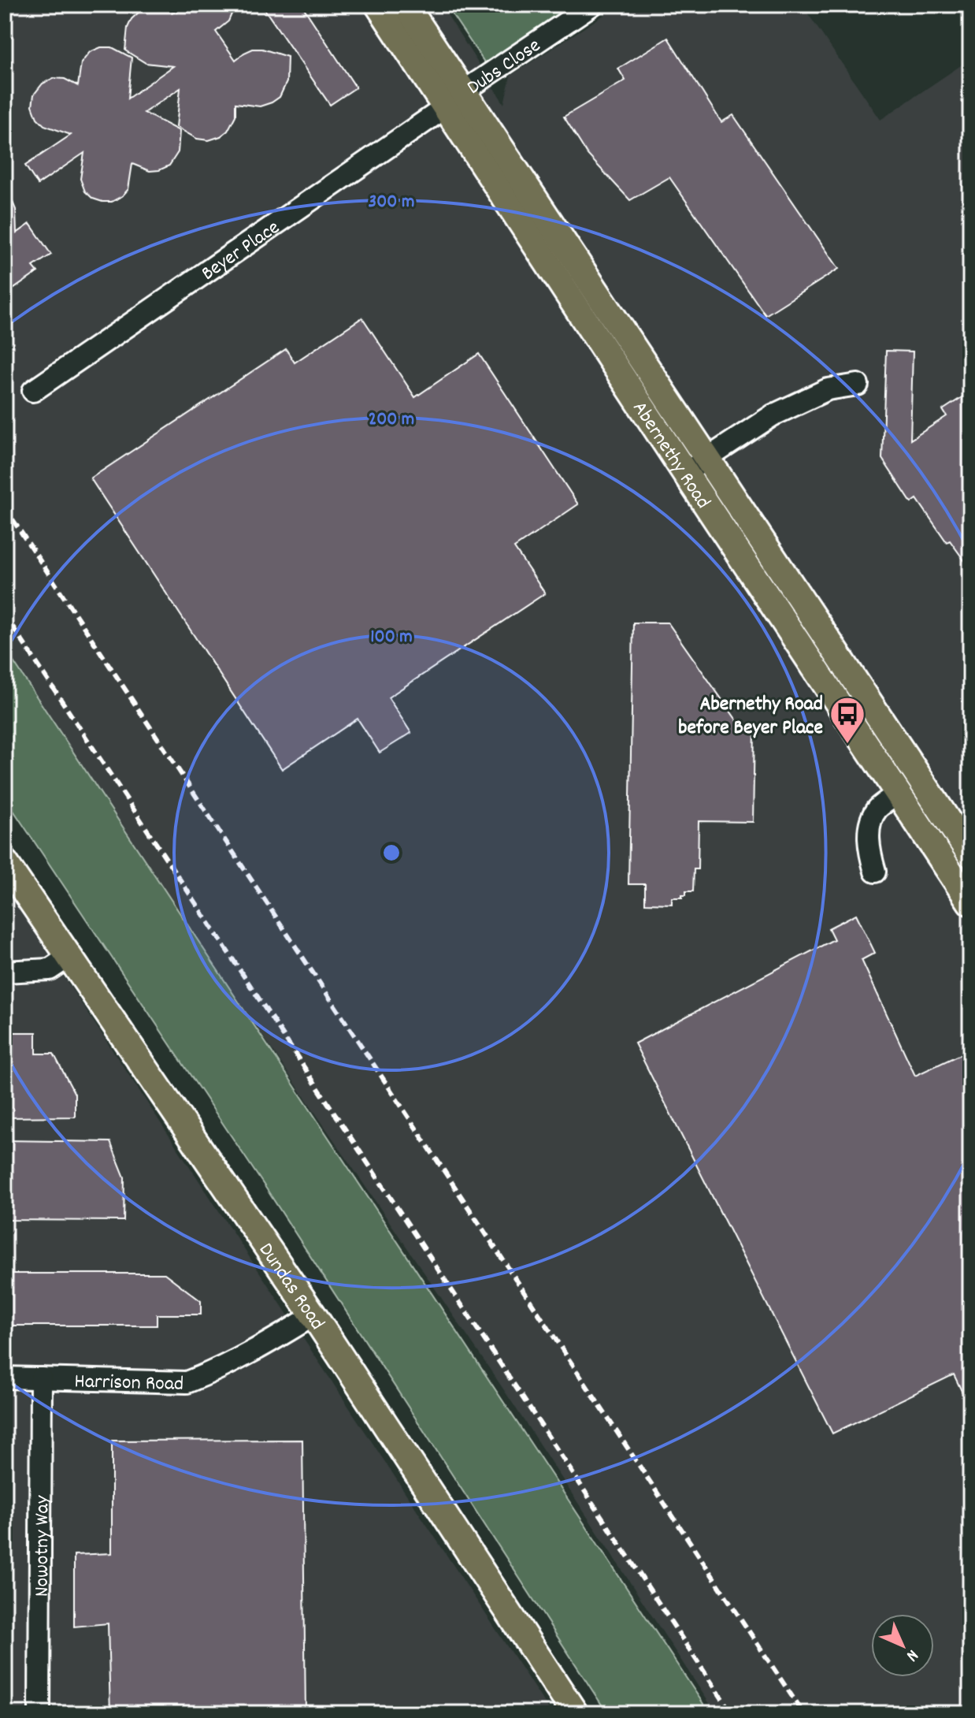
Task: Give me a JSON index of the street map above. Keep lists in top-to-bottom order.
{
  "streets": {
    "main road": ["Abernethy Road", "Dundas Road"],
    "street": [
      "Dubs Close",
      "Beyer Place",
      "Harrison Road",
      "Nowotny Way"
    ]
  },
  "crossings": [
    ["Dubs Close", "Beyer Place"],
    ["Dubs Close", "Abernethy Road"],
    ["Beyer Place", "Abernethy Road"],
    ["Dundas Road", "Harrison Road"],
    ["Harrison Road", "Nowotny Way"]
  ],
  "places": {
    "bus stop": ["Abernethy Road before Beyer Place"]
  },
  "north": "bottom right",
  "rings": ["300 m", "200 m", "100 m"]
}
